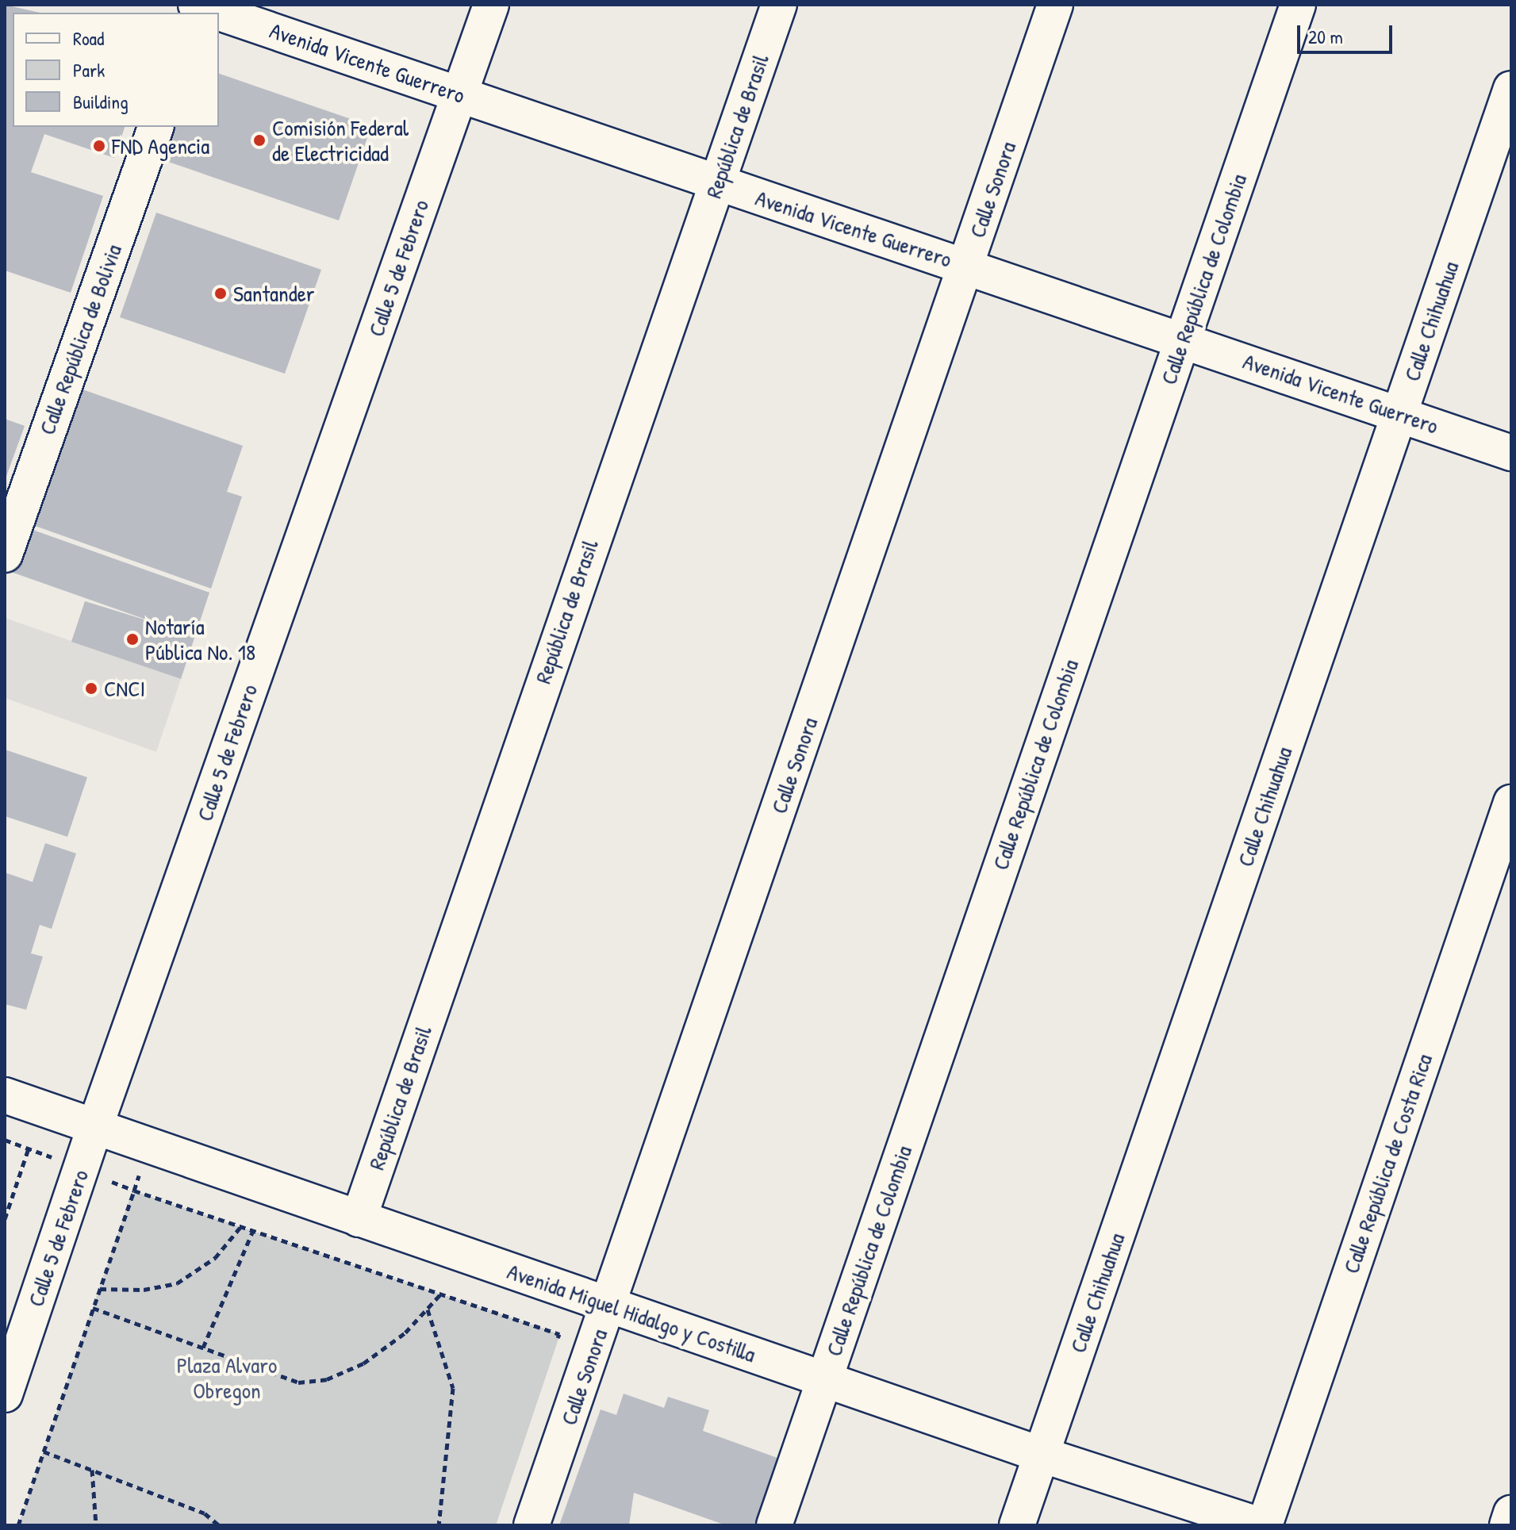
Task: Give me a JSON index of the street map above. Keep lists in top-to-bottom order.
{
  "streets": {
    "street": [
      "Avenida Vicente Guerrero",
      "República de Brasil",
      "Calle Sonora",
      "Calle 5 de Febrero",
      "Calle República de Colombia",
      "Calle Chihuahua",
      "Calle República de Bolivia",
      "Calle República de Costa Rica",
      "Avenida Miguel Hidalgo y Costilla"
    ]
  },
  "crossings": [
    ["Avenida Vicente Guerrero", "República de Brasil"],
    ["Avenida Vicente Guerrero", "Calle Sonora"],
    ["Avenida Vicente Guerrero", "Calle 5 de Febrero"],
    ["Avenida Vicente Guerrero", "Calle República de Colombia"],
    ["Avenida Vicente Guerrero", "Calle Chihuahua"],
    ["República de Brasil", "Avenida Miguel Hidalgo y Costilla"],
    ["Calle Sonora", "Avenida Miguel Hidalgo y Costilla"],
    ["Calle 5 de Febrero", "Avenida Miguel Hidalgo y Costilla"],
    ["Calle República de Colombia", "Avenida Miguel Hidalgo y Costilla"],
    ["Calle Chihuahua", "Avenida Miguel Hidalgo y Costilla"],
    ["Calle República de Costa Rica", "Avenida Miguel Hidalgo y Costilla"]
  ],
  "parks": ["Plaza Alvaro Obregon"],
  "places": [
    "Comisión Federal de Electricidad",
    "FND Agencia",
    "Santander",
    "Notaría Pública No. 18",
    "CNCI"
  ],
  "legend": ["Road", "Park", "Building"],
  "scale_bar": "20 m"
}
